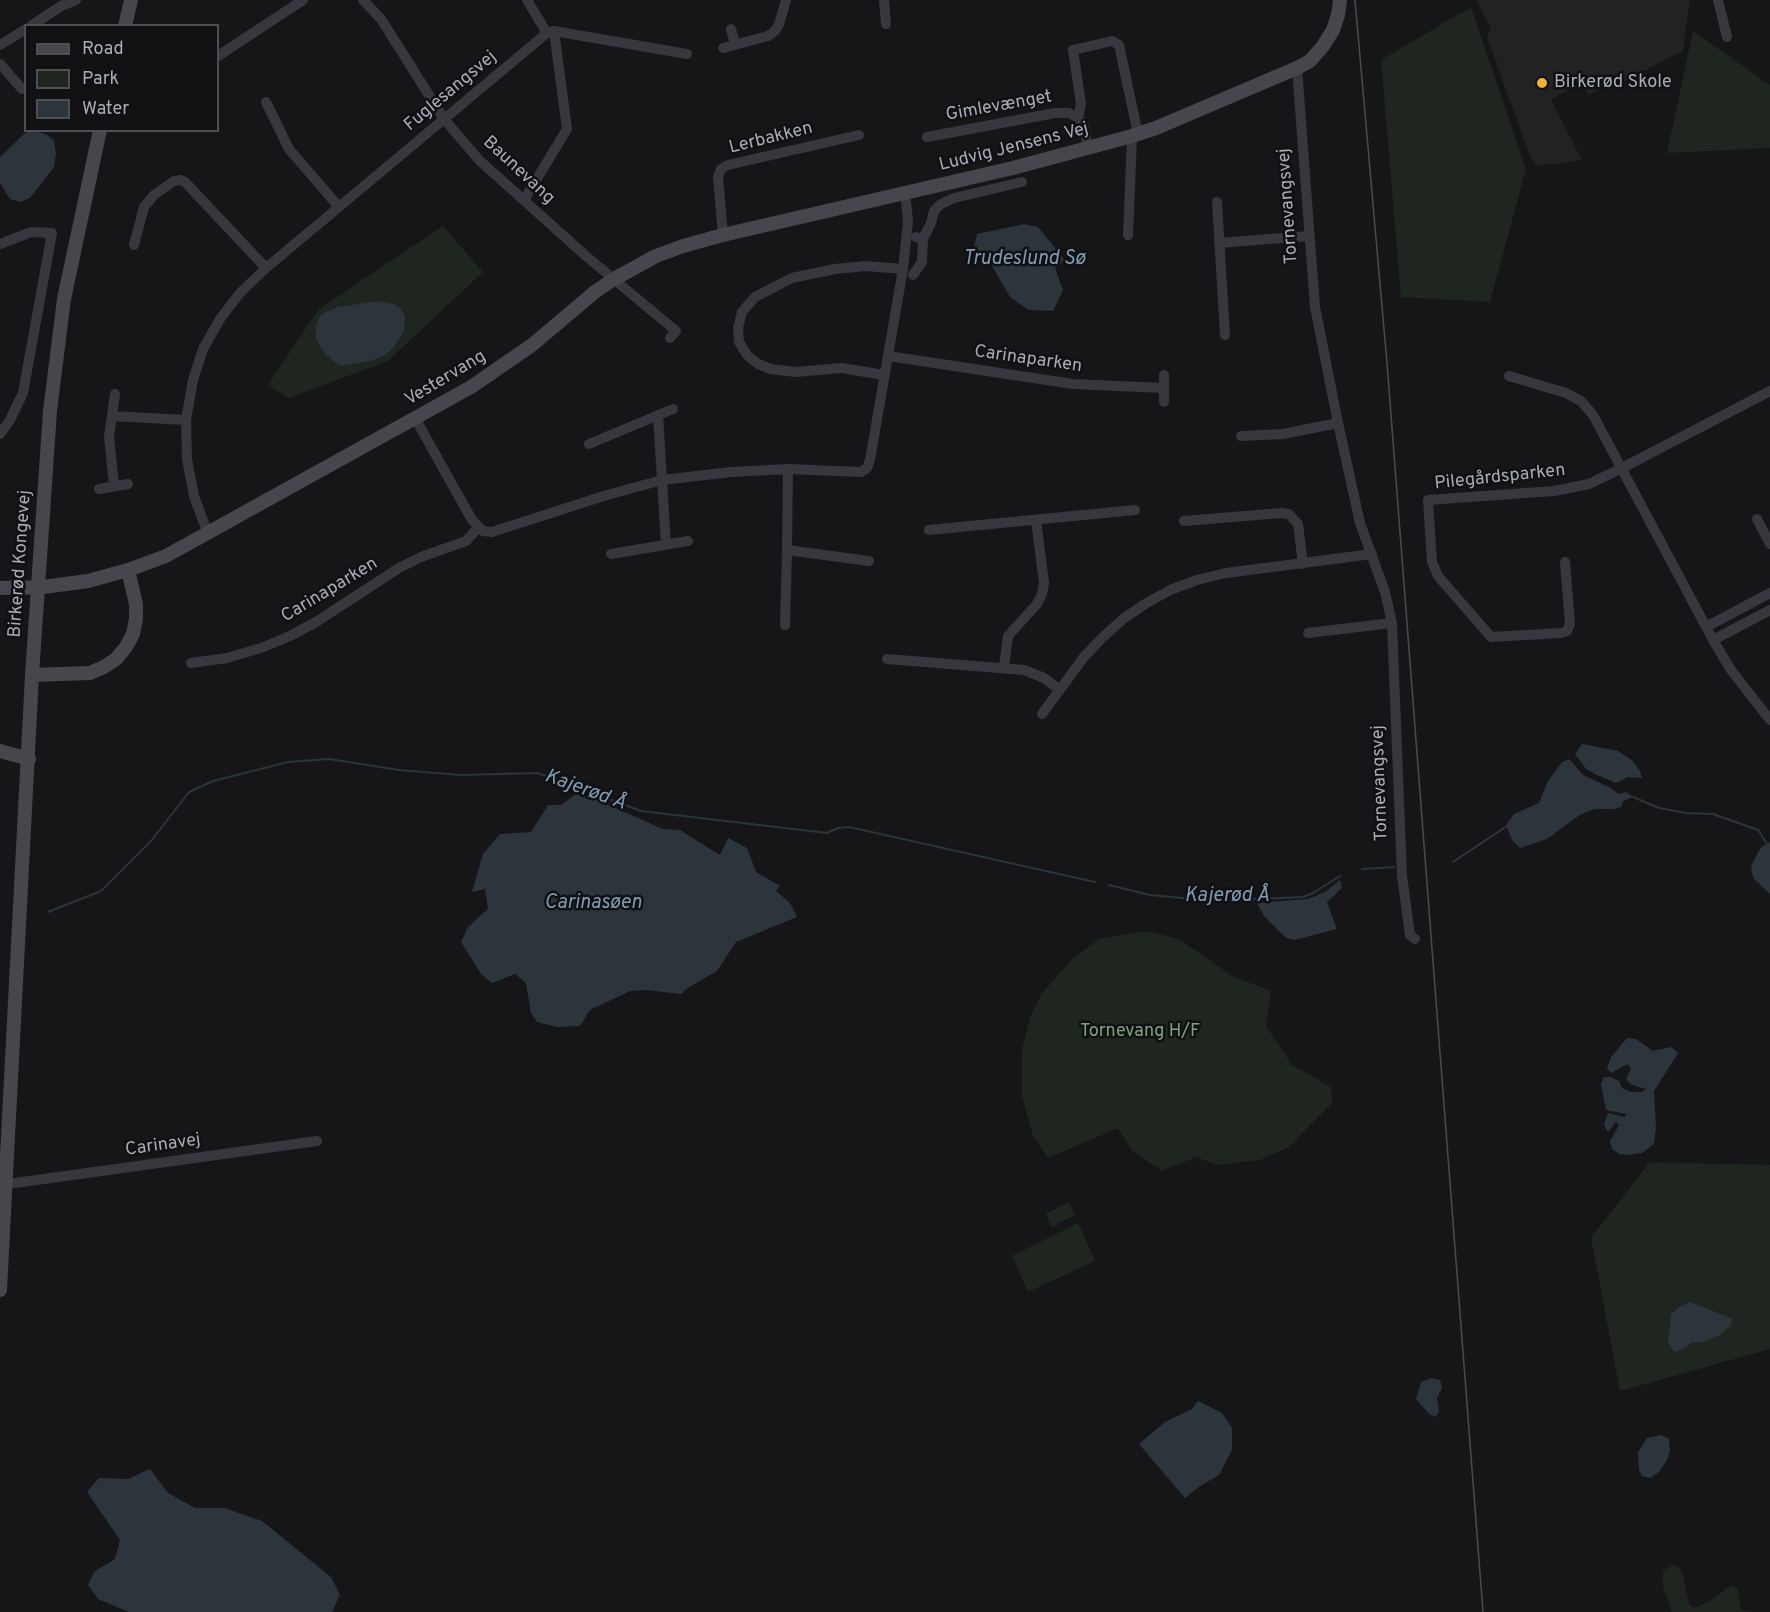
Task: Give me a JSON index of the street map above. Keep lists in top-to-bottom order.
{
  "streets": {
    "street": [
      "Fuglesangsvej",
      "Gimlevænget",
      "Lerbakken",
      "Ludvig Jensens Vej",
      "Baunevang",
      "Tornevangsvej",
      "Carinaparken",
      "Vestervang",
      "Pilegårdsparken",
      "Birkerød Kongevej",
      "Carinavej"
    ]
  },
  "crossings": [
    ["Fuglesangsvej", "Baunevang"],
    ["Fuglesangsvej", "Vestervang"],
    ["Gimlevænget", "Ludvig Jensens Vej"],
    ["Lerbakken", "Vestervang"],
    ["Ludvig Jensens Vej", "Tornevangsvej"],
    ["Ludvig Jensens Vej", "Vestervang"],
    ["Baunevang", "Vestervang"],
    ["Birkerød Kongevej", "Carinavej"]
  ],
  "water": ["Trudeslund Sø", "Kajerød Å", "Carinasøen"],
  "parks": ["Tornevang H/F"],
  "places": ["Birkerød Skole"],
  "legend": ["Road", "Park", "Water"]
}
